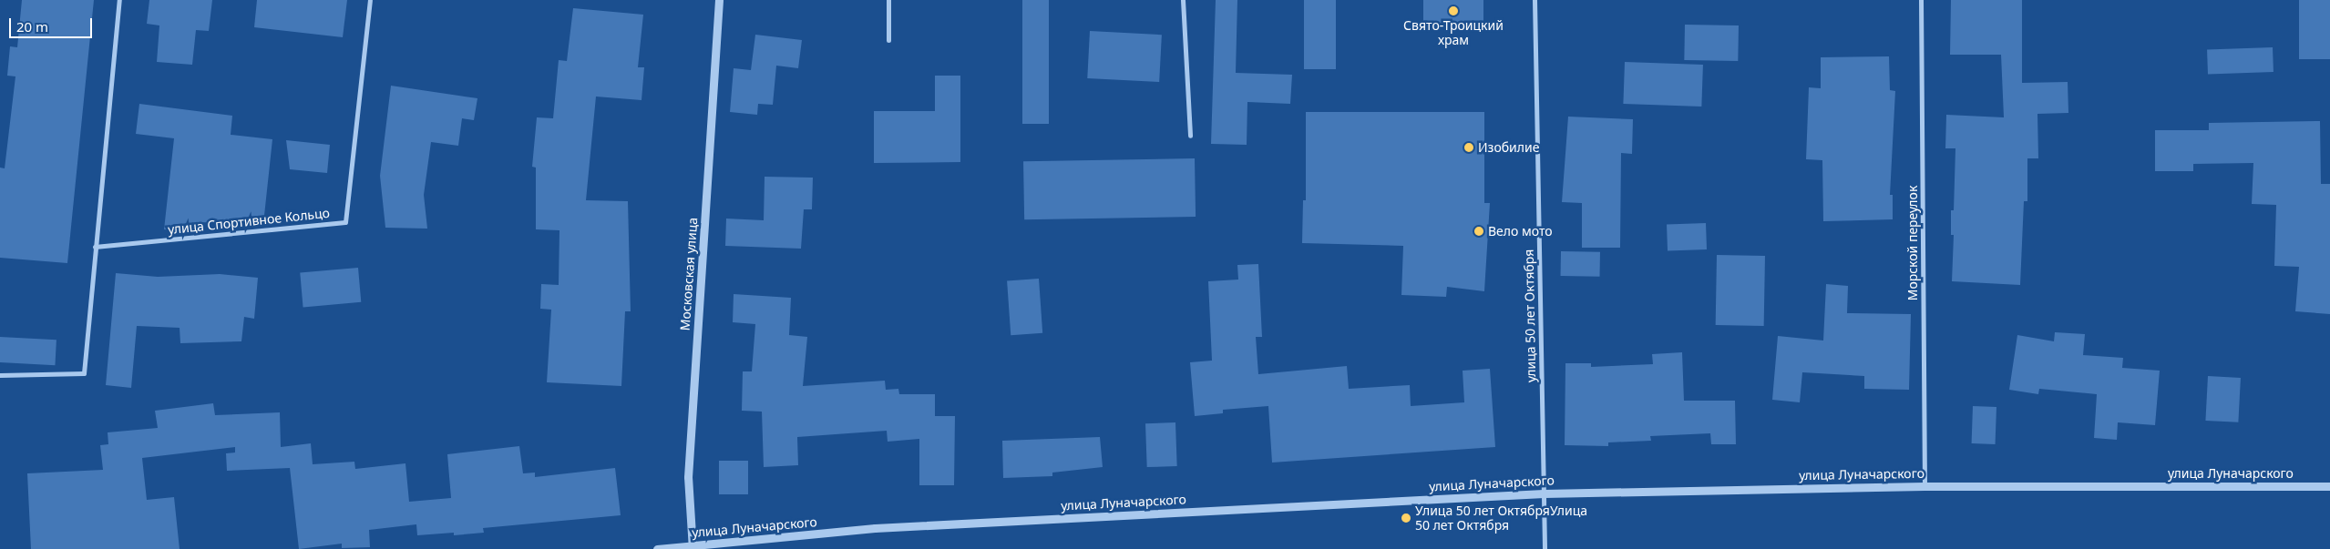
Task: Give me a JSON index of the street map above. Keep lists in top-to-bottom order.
{
  "streets": {
    "street": [
      "улица Спортивное Кольцо",
      "Морской переулок",
      "Московская улица",
      "улица 50 лет Октября",
      "улица Луначарского"
    ]
  },
  "crossings": [
    ["Морской переулок", "улица Луначарского"],
    ["Московская улица", "улица Луначарского"],
    ["улица 50 лет Октября", "улица Луначарского"]
  ],
  "places": [
    "Свято-Троицкий храм",
    "Изобилие",
    "Вело мото",
    "Улица 50 лет ОктябряУлица 50 лет Октября"
  ],
  "scale_bar": "20 m"
}
